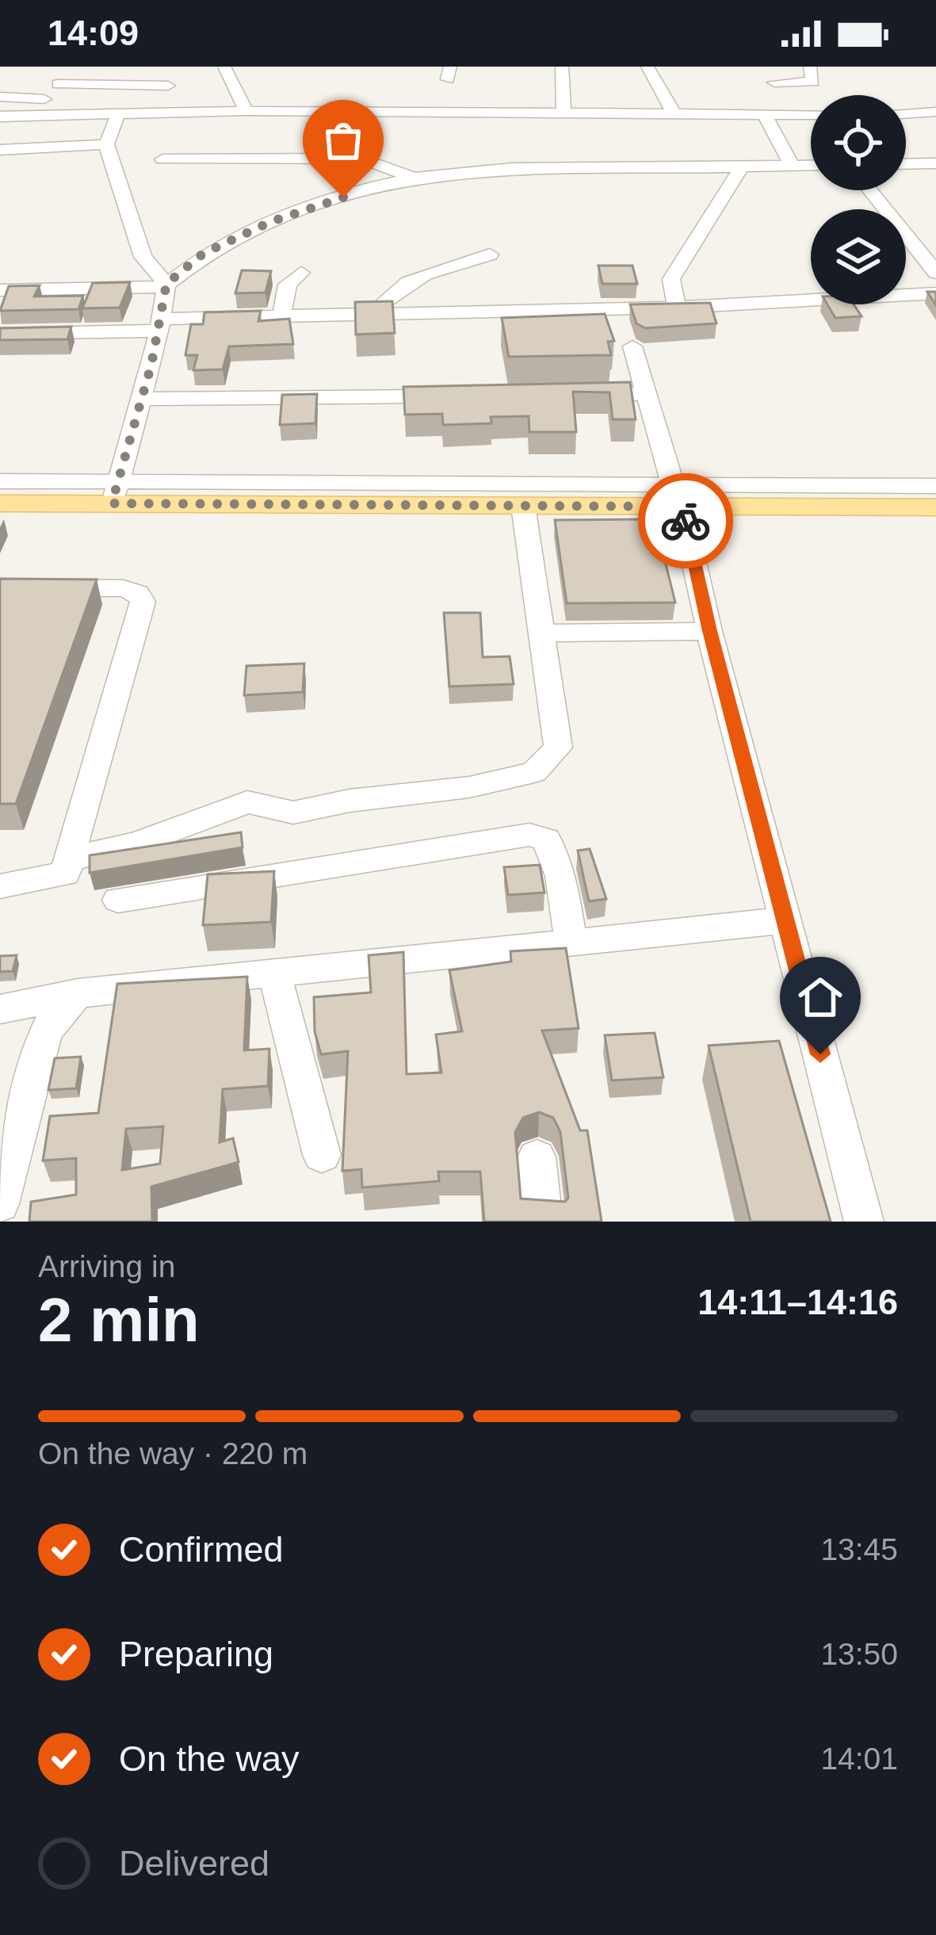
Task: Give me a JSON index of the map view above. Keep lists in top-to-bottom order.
{
  "page": {
    "status": "14:09",
    "heading": ["2 min", "Arriving in", "14:11–14:16"],
    "bar": "On the way · 220 m",
    "list": [
      ["Confirmed", "13:45"],
      ["Preparing", "13:50"],
      ["On the way", "14:01"],
      "Delivered"
    ]
  }
}
